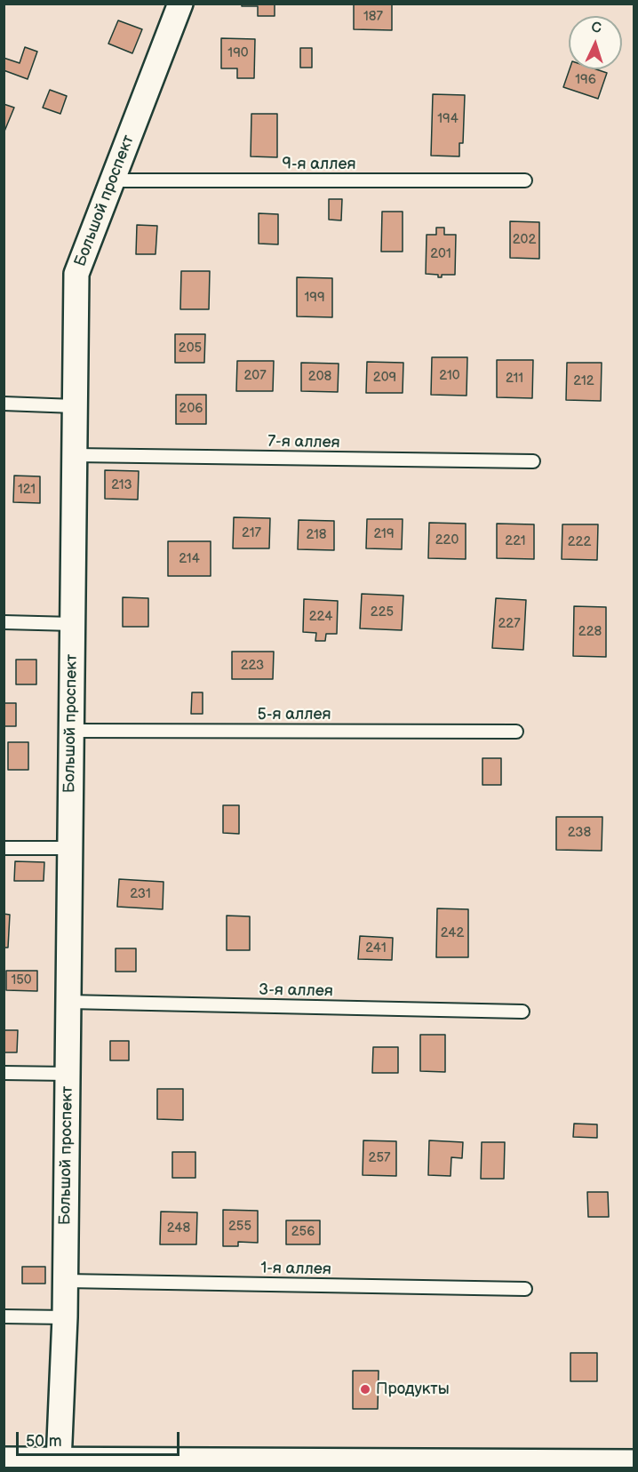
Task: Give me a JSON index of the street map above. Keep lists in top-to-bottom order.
{
  "streets": {
    "street": ["Большой проспект"],
    "lane": [
      "9-я аллея",
      "7-я аллея",
      "5-я аллея",
      "3-я аллея",
      "1-я аллея"
    ]
  },
  "crossings": [
    ["9-я аллея", "Большой проспект"],
    ["Большой проспект", "7-я аллея"],
    ["Большой проспект", "5-я аллея"],
    ["Большой проспект", "3-я аллея"],
    ["Большой проспект", "1-я аллея"]
  ],
  "places": ["Продукты"],
  "house_numbers": [
    "187",
    "190",
    "196",
    "194",
    "202",
    "201",
    "199",
    "205",
    "207",
    "210",
    "208",
    "209",
    "211",
    "212",
    "206",
    "213",
    "121",
    "217",
    "219",
    "218",
    "220",
    "221",
    "222",
    "214",
    "225",
    "224",
    "227",
    "228",
    "223",
    "238",
    "231",
    "242",
    "241",
    "150",
    "257",
    "255",
    "248",
    "256"
  ],
  "scale_bar": "50 m",
  "north": "top"
}
